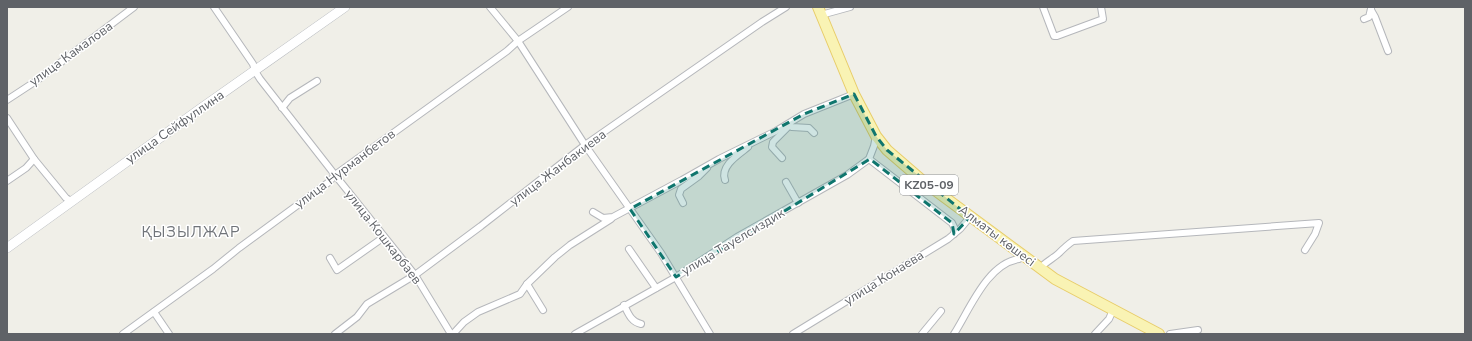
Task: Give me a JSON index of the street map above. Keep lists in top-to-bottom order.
{
  "streets": {
    "main road": ["KZ05-09", "Алматы көшесі"],
    "street": [
      "улица Камалова",
      "улица Сейфуллина",
      "улица Жанбакиева",
      "улица Нурманбетов",
      "улица Кошкарбаев",
      "улица Тауелсиздик",
      "улица Конаева"
    ]
  },
  "crossings": [
    ["улица Сейфуллина", "улица Кошкарбаев"],
    ["улица Жанбакиева", "улица Кошкарбаев"],
    ["улица Нурманбетов", "улица Кошкарбаев"],
    ["KZ05-09", "Алматы көшесі"],
    ["Алматы көшесі", "улица Конаева"]
  ],
  "districts": ["ҚЫЗЫЛЖАР"]
}
